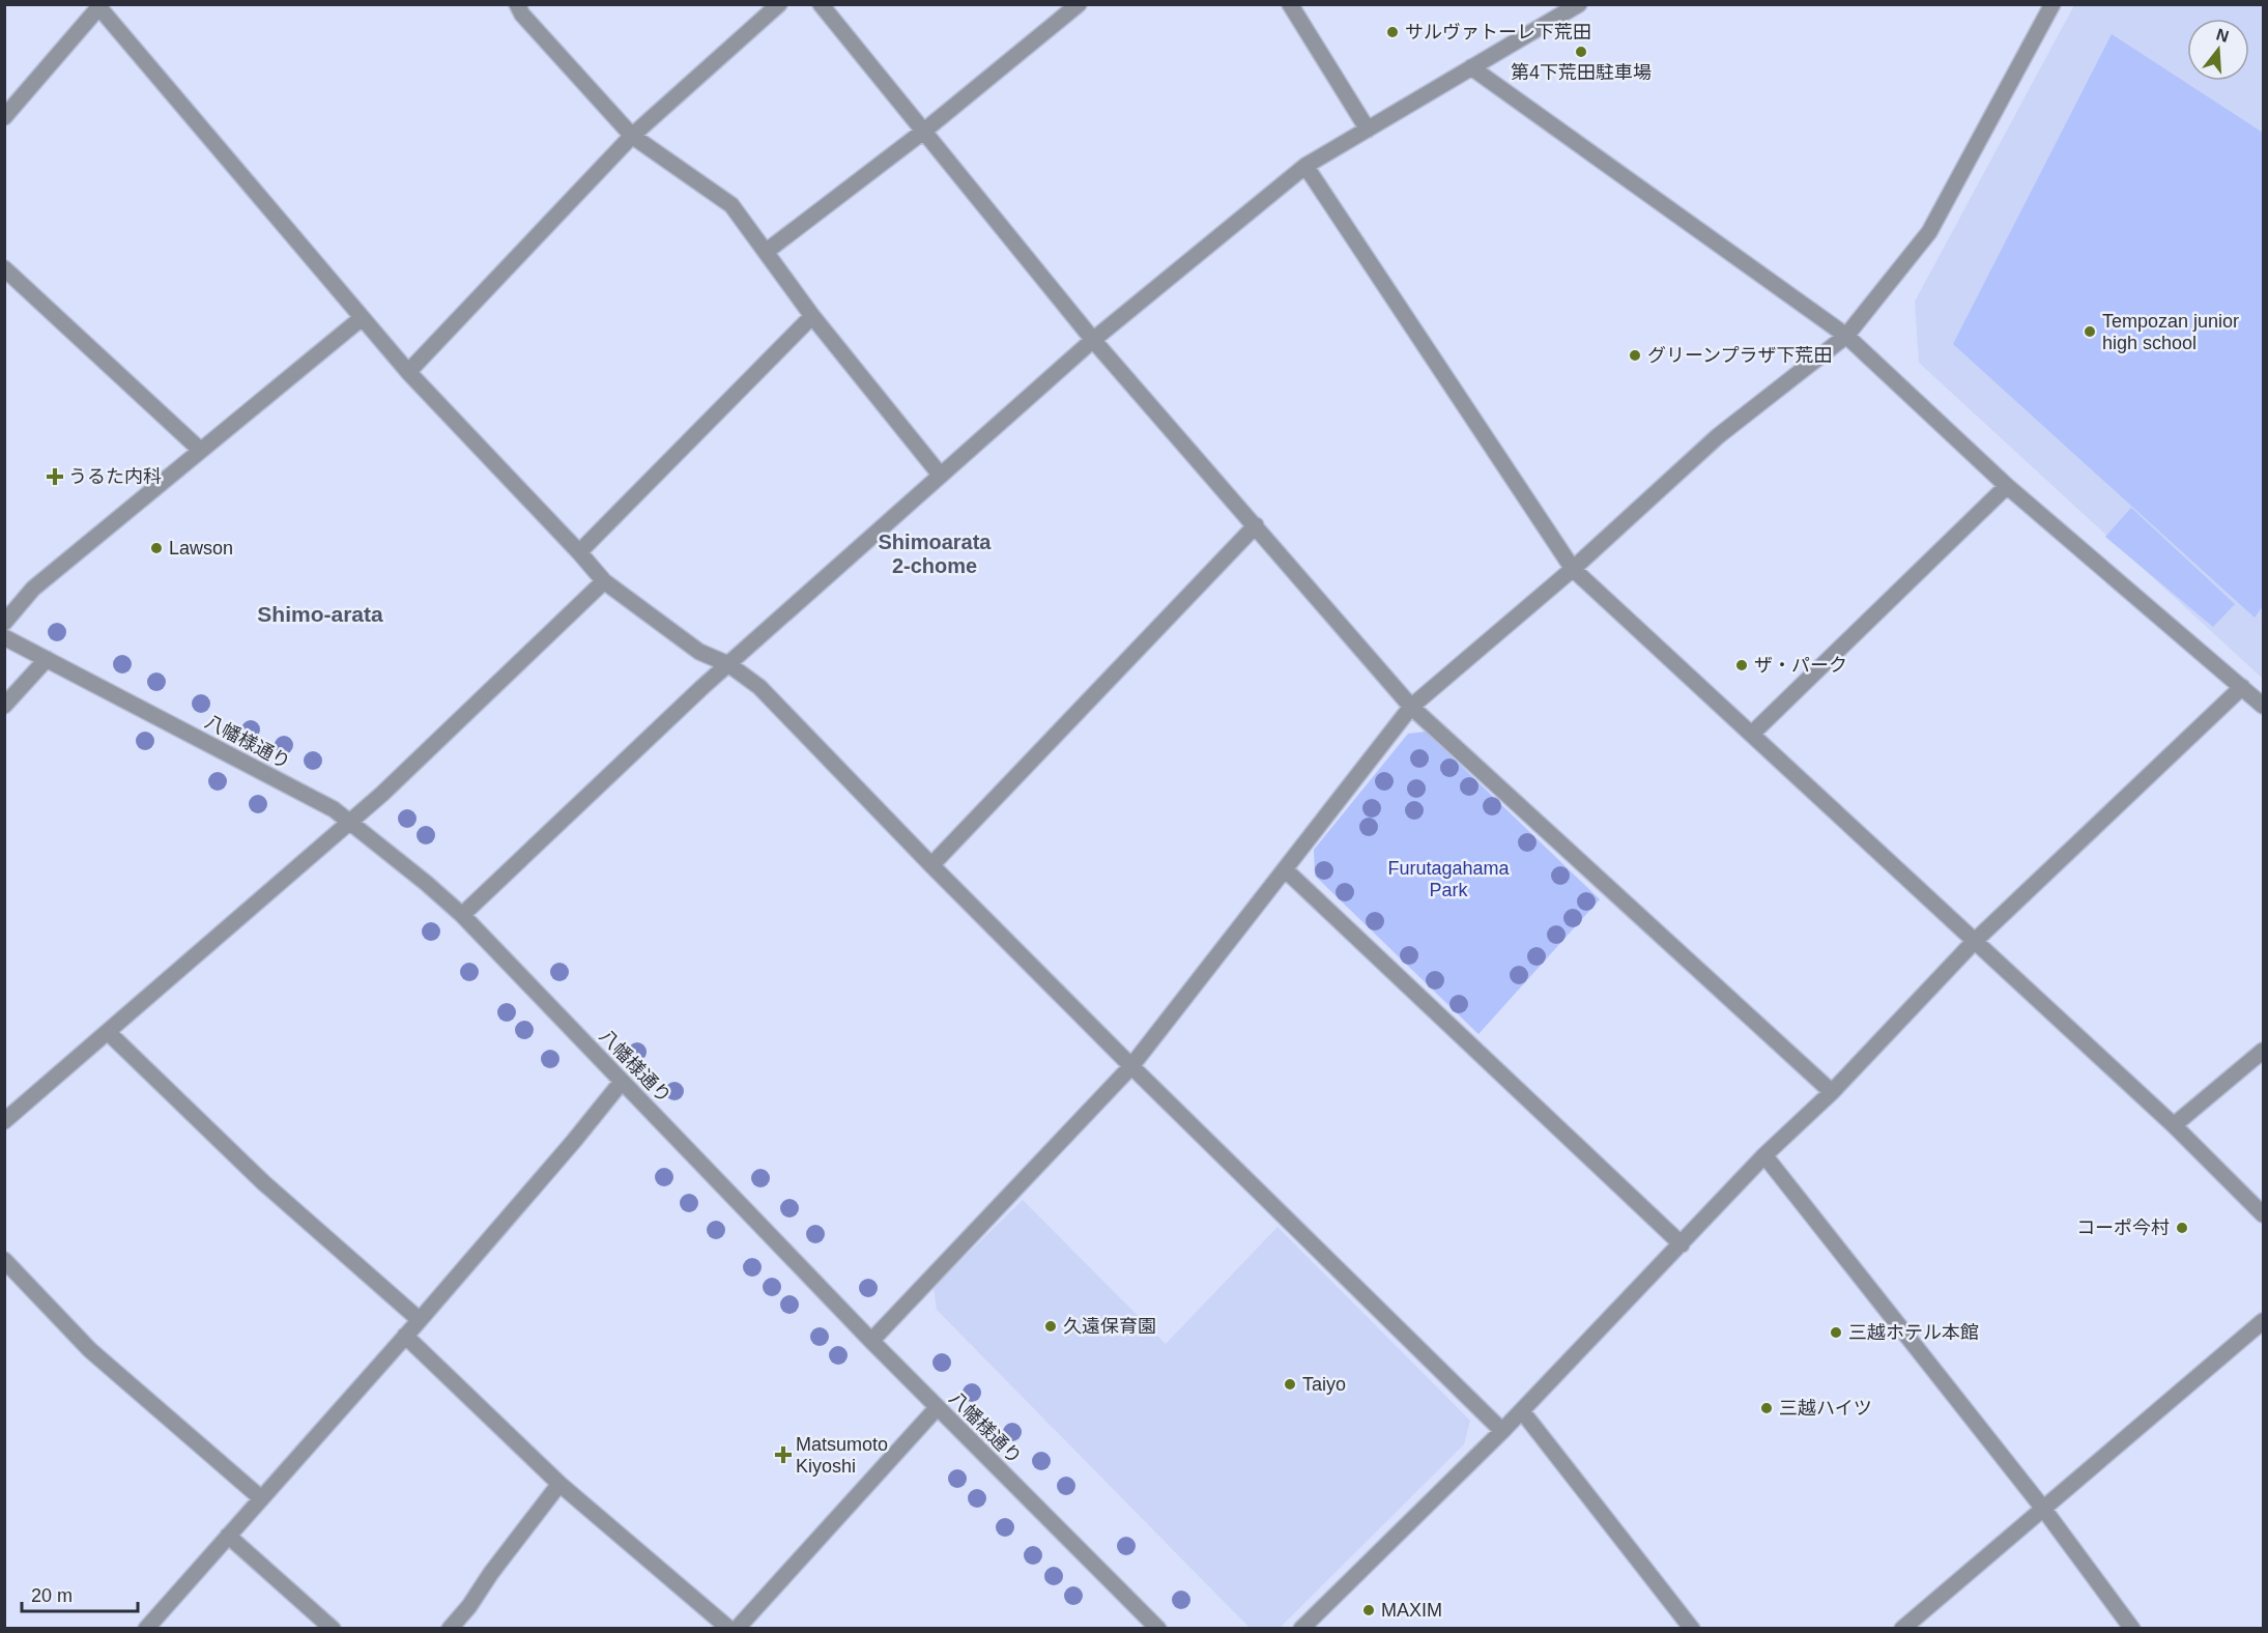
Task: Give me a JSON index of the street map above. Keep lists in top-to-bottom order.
{
  "streets": {
    "street": ["八幡様通り"]
  },
  "districts": ["Shimoarata 2-chome", "Shimo-arata"],
  "parks": ["Furutagahama Park"],
  "places": {
    "other": [
      "サルヴァトーレ下荒田",
      "第4下荒田駐車場",
      "Tempozan junior high school",
      "グリーンプラザ下荒田",
      "Lawson",
      "ザ・パーク",
      "コーポ今村",
      "久遠保育園",
      "三越ホテル本館",
      "Taiyo",
      "三越ハイツ",
      "MAXIM"
    ],
    "health": ["うるた内科", "Matsumoto Kiyoshi"]
  },
  "scale_bar": "20 m",
  "north": "top"
}
